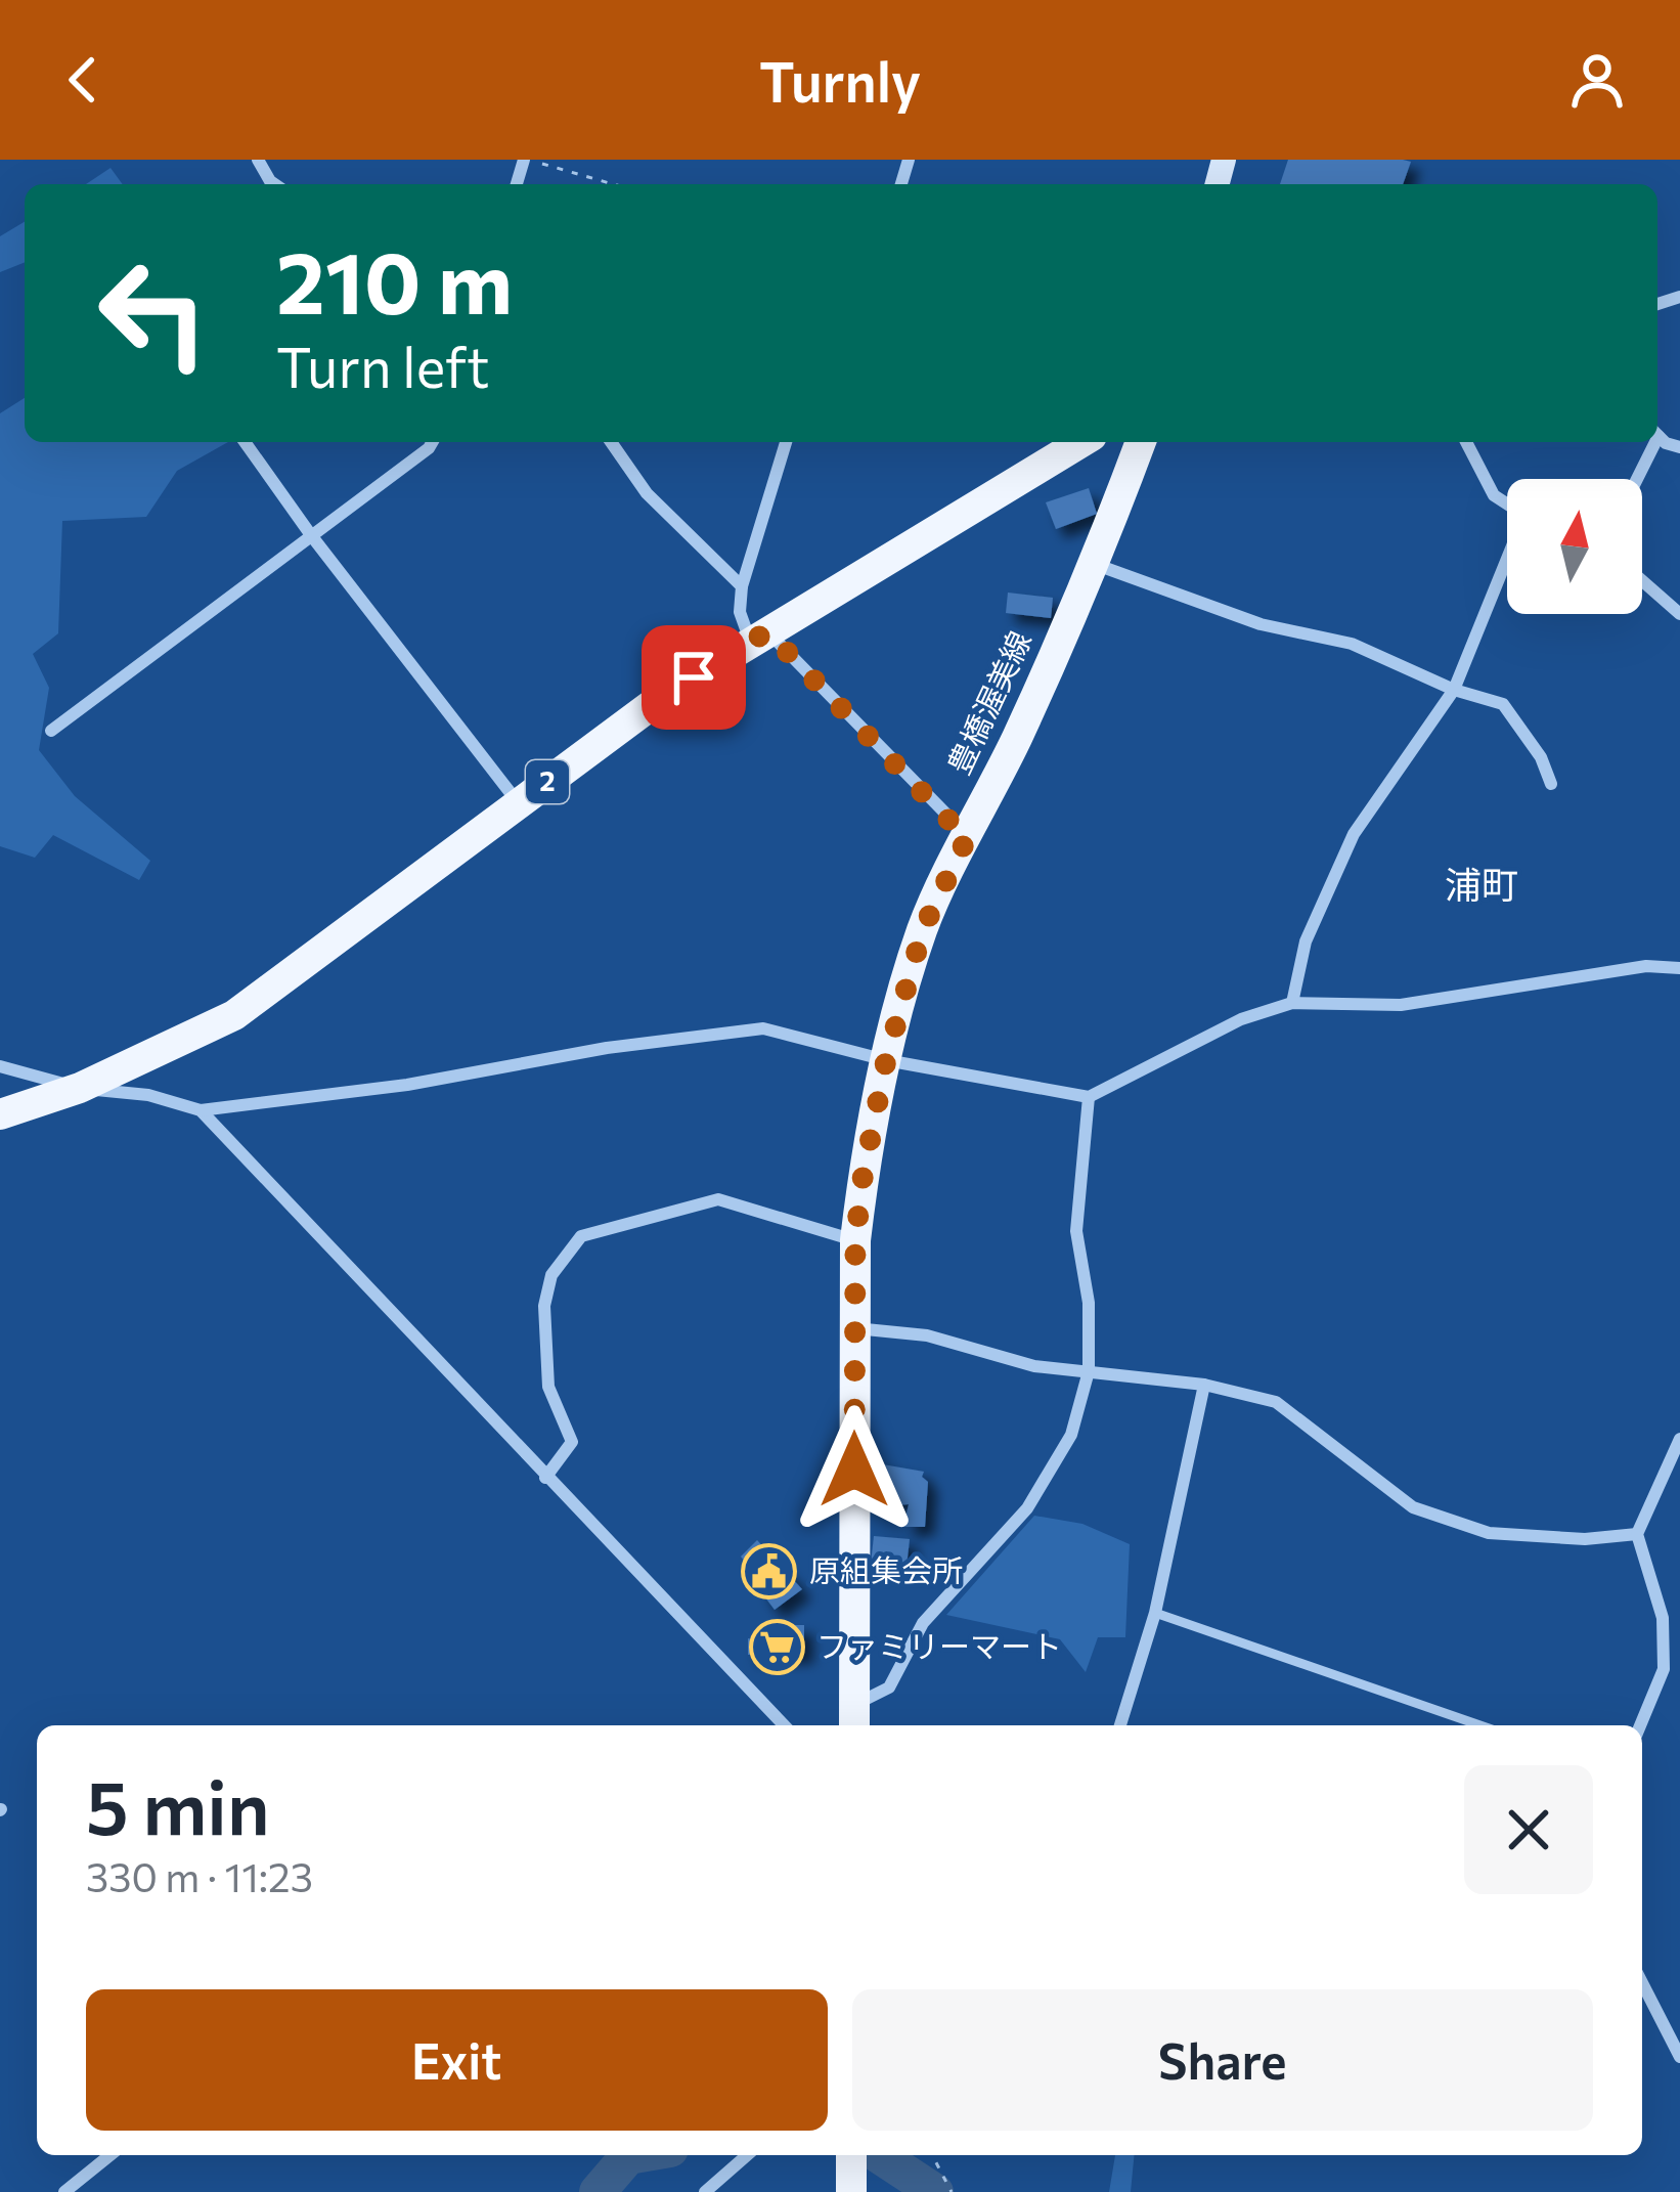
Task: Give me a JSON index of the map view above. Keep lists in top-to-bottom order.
{
  "streets": {
    "main road": ["豊橋渥美線", "2"]
  },
  "districts": ["浦町"],
  "places": {
    "public building": ["原組集会所"],
    "supermarket": ["ファミリーマート"]
  },
  "north": "top",
  "page": {
    "header": "Turnly",
    "turn": ["210 m", "Turn left"],
    "heading": ["5 min", "330 m · 11:23"],
    "buttons": ["Exit", "Share"]
  }
}
